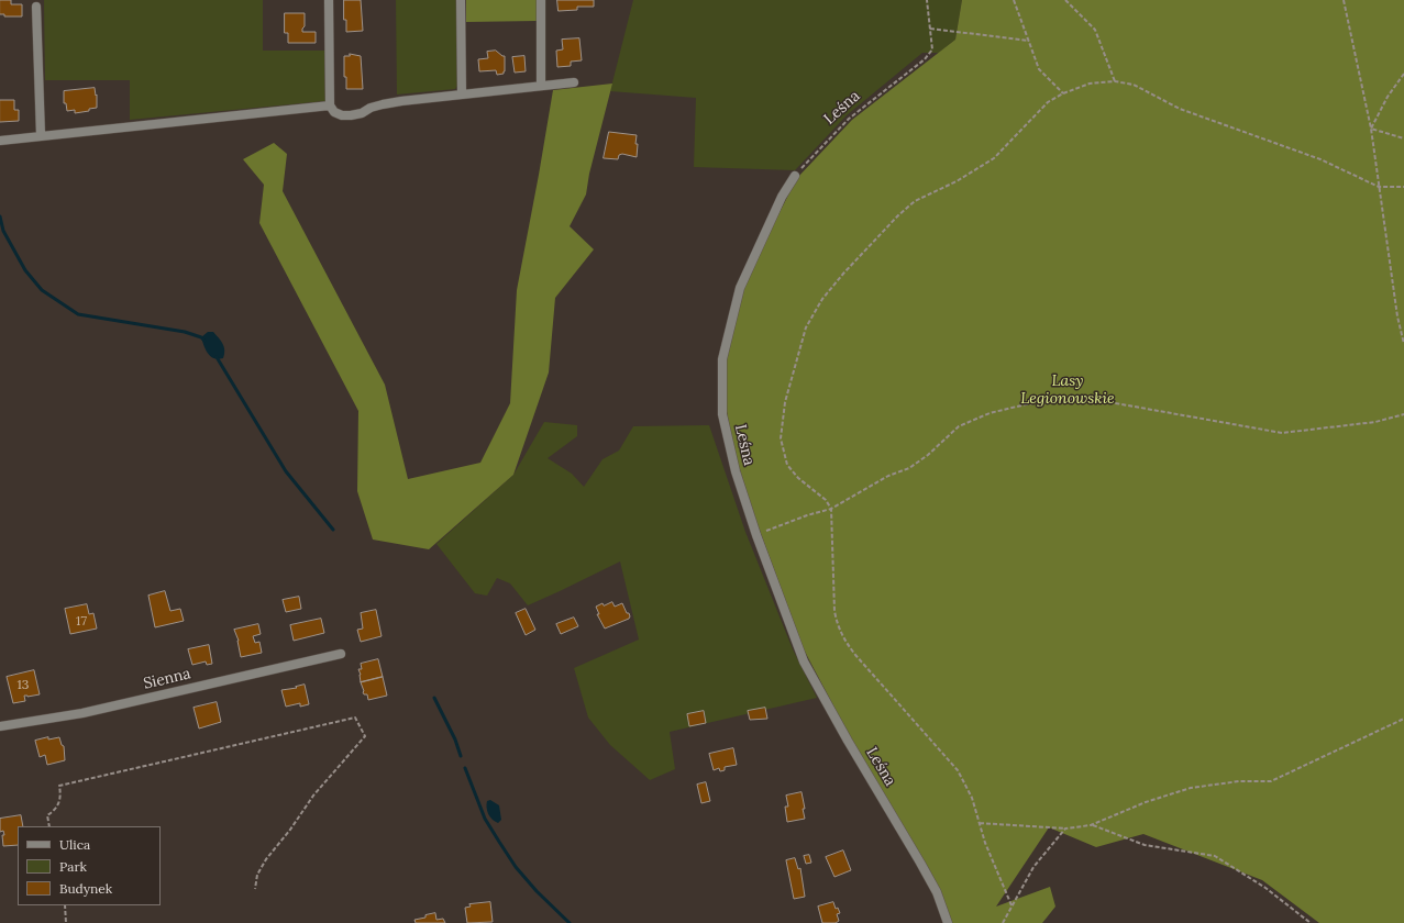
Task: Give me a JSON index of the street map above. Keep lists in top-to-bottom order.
{
  "streets": {
    "street": ["Leśna", "Sienna"]
  },
  "parks": ["Lasy Legionowskie"],
  "house_numbers": ["17", "13"],
  "legend": ["Ulica", "Park", "Budynek"]
}
